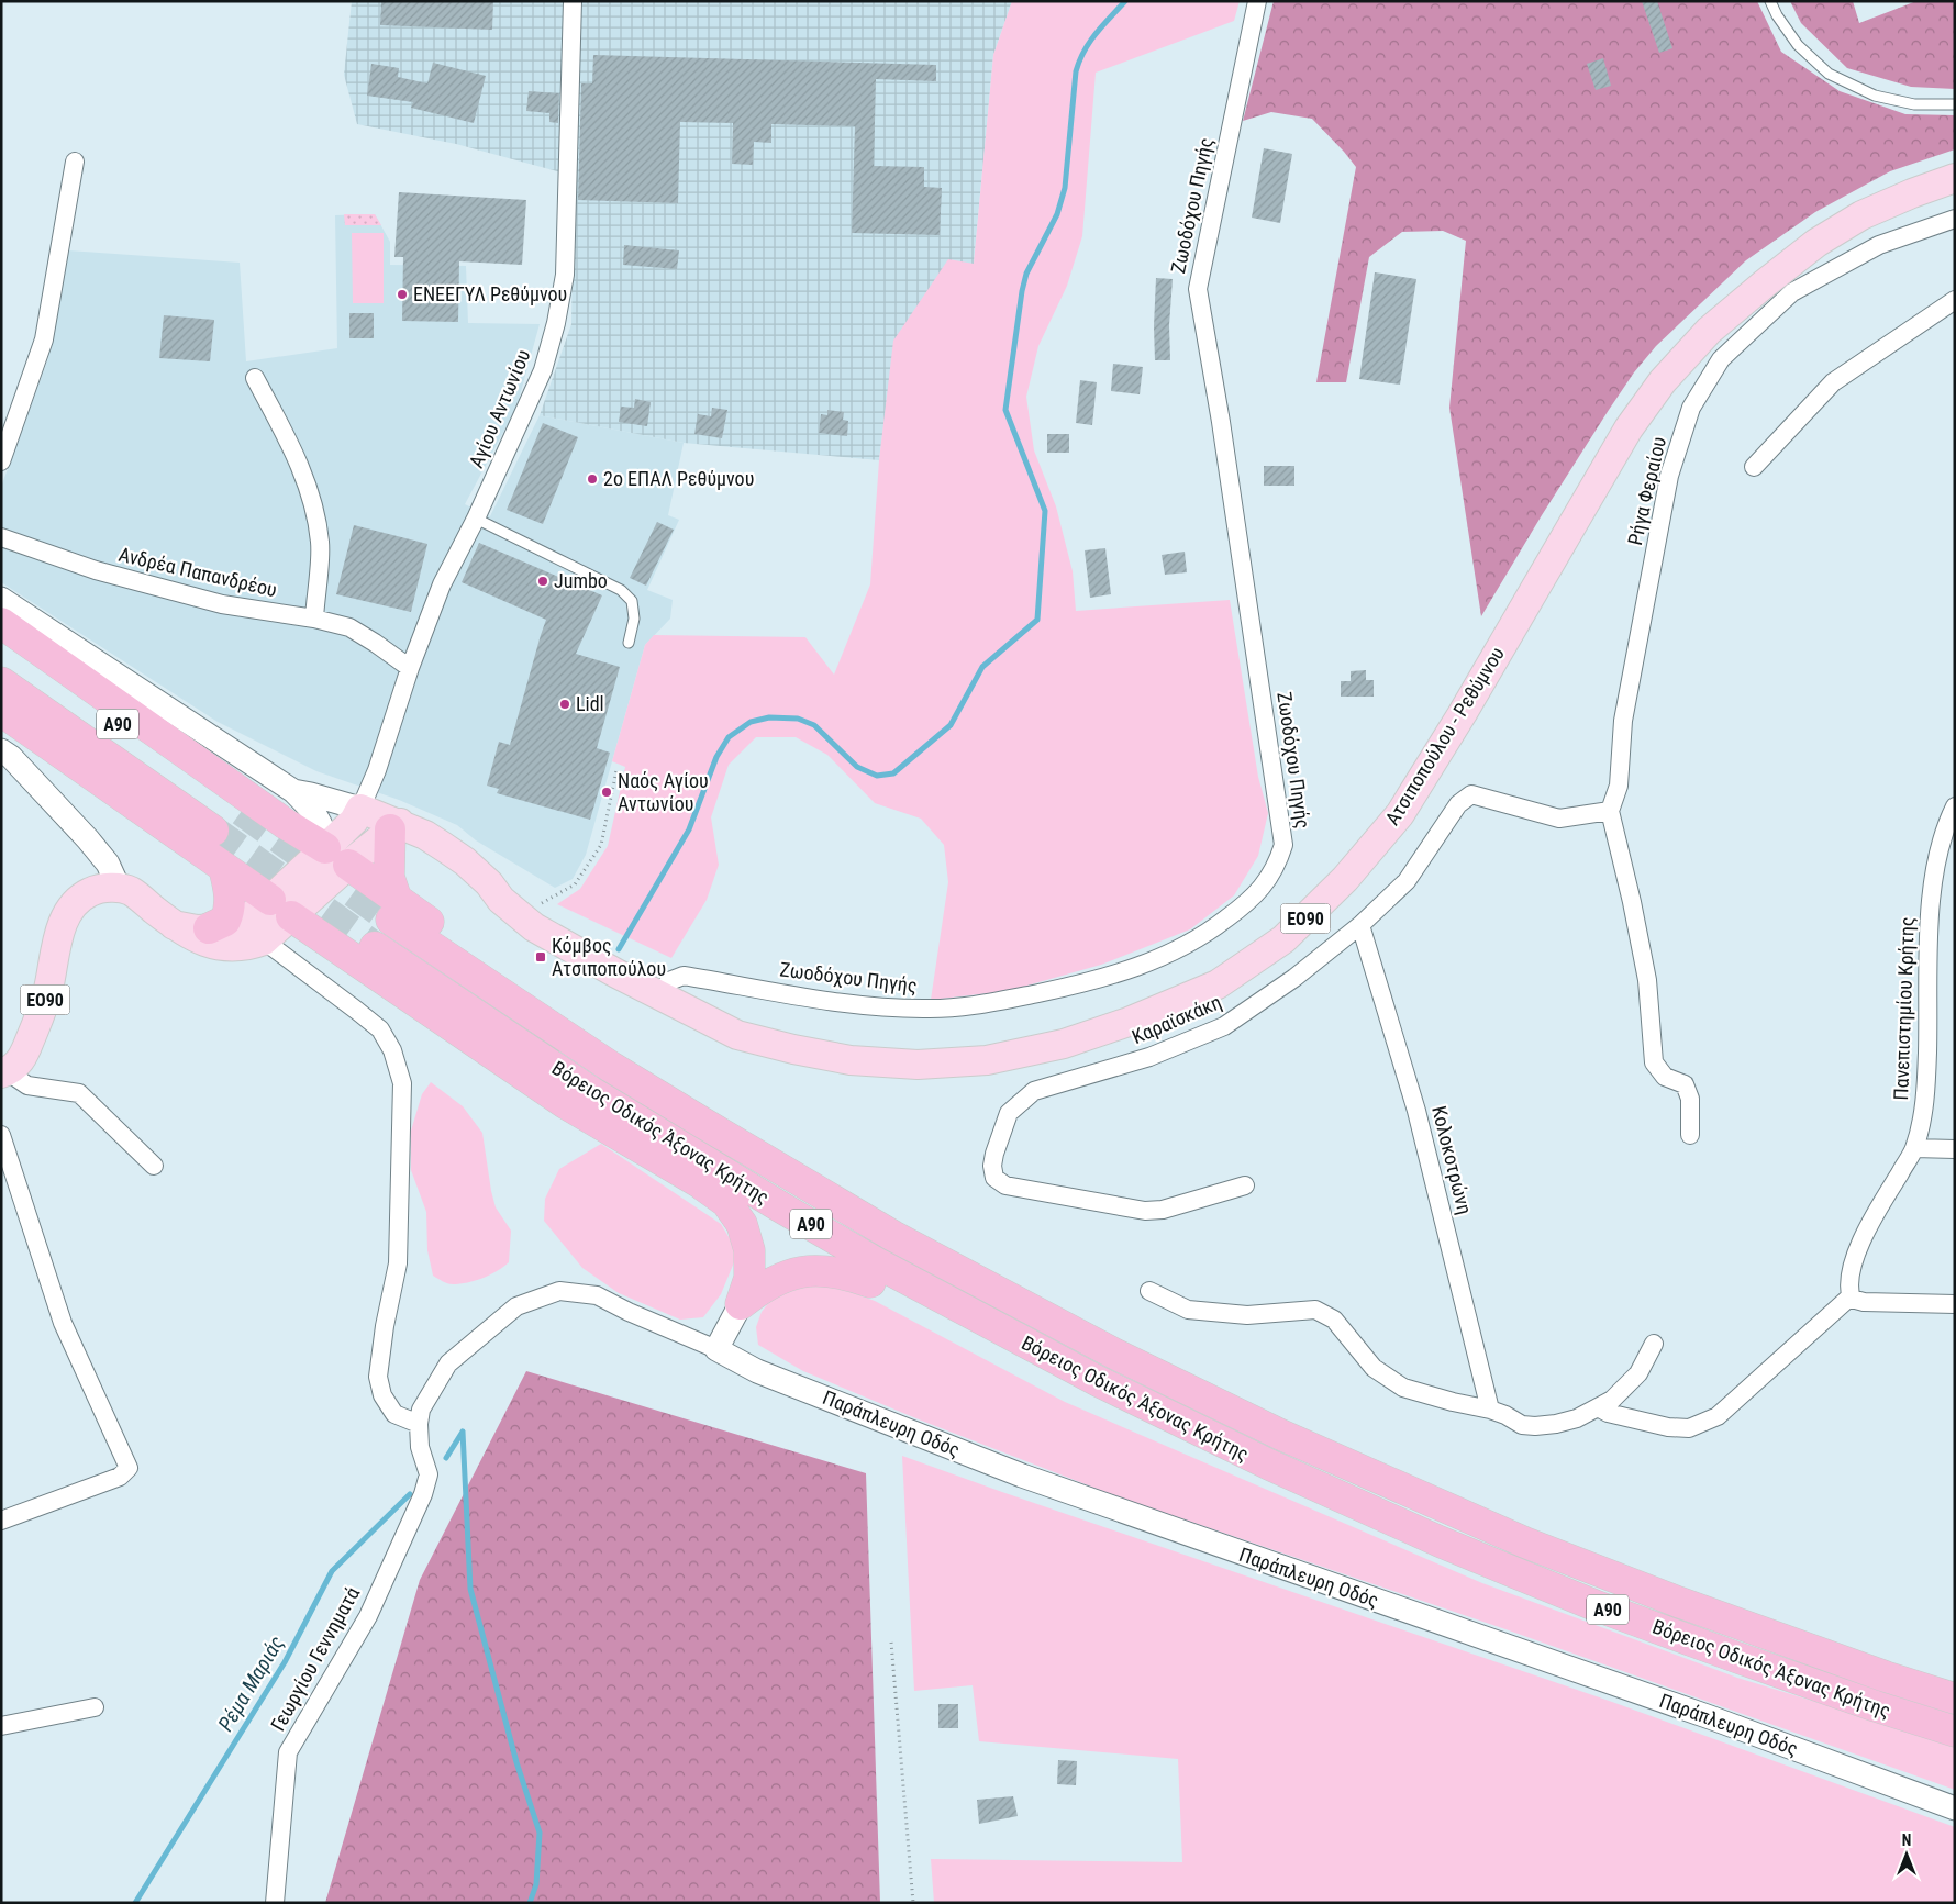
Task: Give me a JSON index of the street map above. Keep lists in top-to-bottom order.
{
  "streets": {
    "highway": ["Α90", "Βόρειος Οδικός Άξονας Κρήτης"],
    "main road": ["Ατσιποπούλου - Ρεθύμνου", "ΕΟ90"],
    "street": [
      "Ζωοδόχου Πηγής",
      "Αγίου Αντωνίου",
      "Ρήγα Φεραίου",
      "Ανδρέα Παπανδρέου",
      "Πανεπιστημίου Κρήτης",
      "Καραϊσκάκη",
      "Κολοκοτρώνη",
      "Παράπλευρη Οδός",
      "Γεωργίου Γεννηματά"
    ]
  },
  "crossings": [
    ["Ζωοδόχου Πηγής", "Ατσιποπούλου - Ρεθύμνου"],
    ["Αγίου Αντωνίου", "Ανδρέα Παπανδρέου"],
    ["Αγίου Αντωνίου", "Ατσιποπούλου - Ρεθύμνου"],
    ["Ρήγα Φεραίου", "Καραϊσκάκη"],
    ["Καραϊσκάκη", "Κολοκοτρώνη"]
  ],
  "water": ["Ρέμα Μαριάς"],
  "places": {
    "other": [
      "ΕΝΕΕΓΥΛ Ρεθύμνου",
      "2ο ΕΠΑΛ Ρεθύμνου",
      "Jumbo",
      "Lidl",
      "Ναός Αγίου Αντωνίου"
    ],
    "transit": ["Κόμβος Ατσιποπούλου"]
  },
  "north": "top"
}
